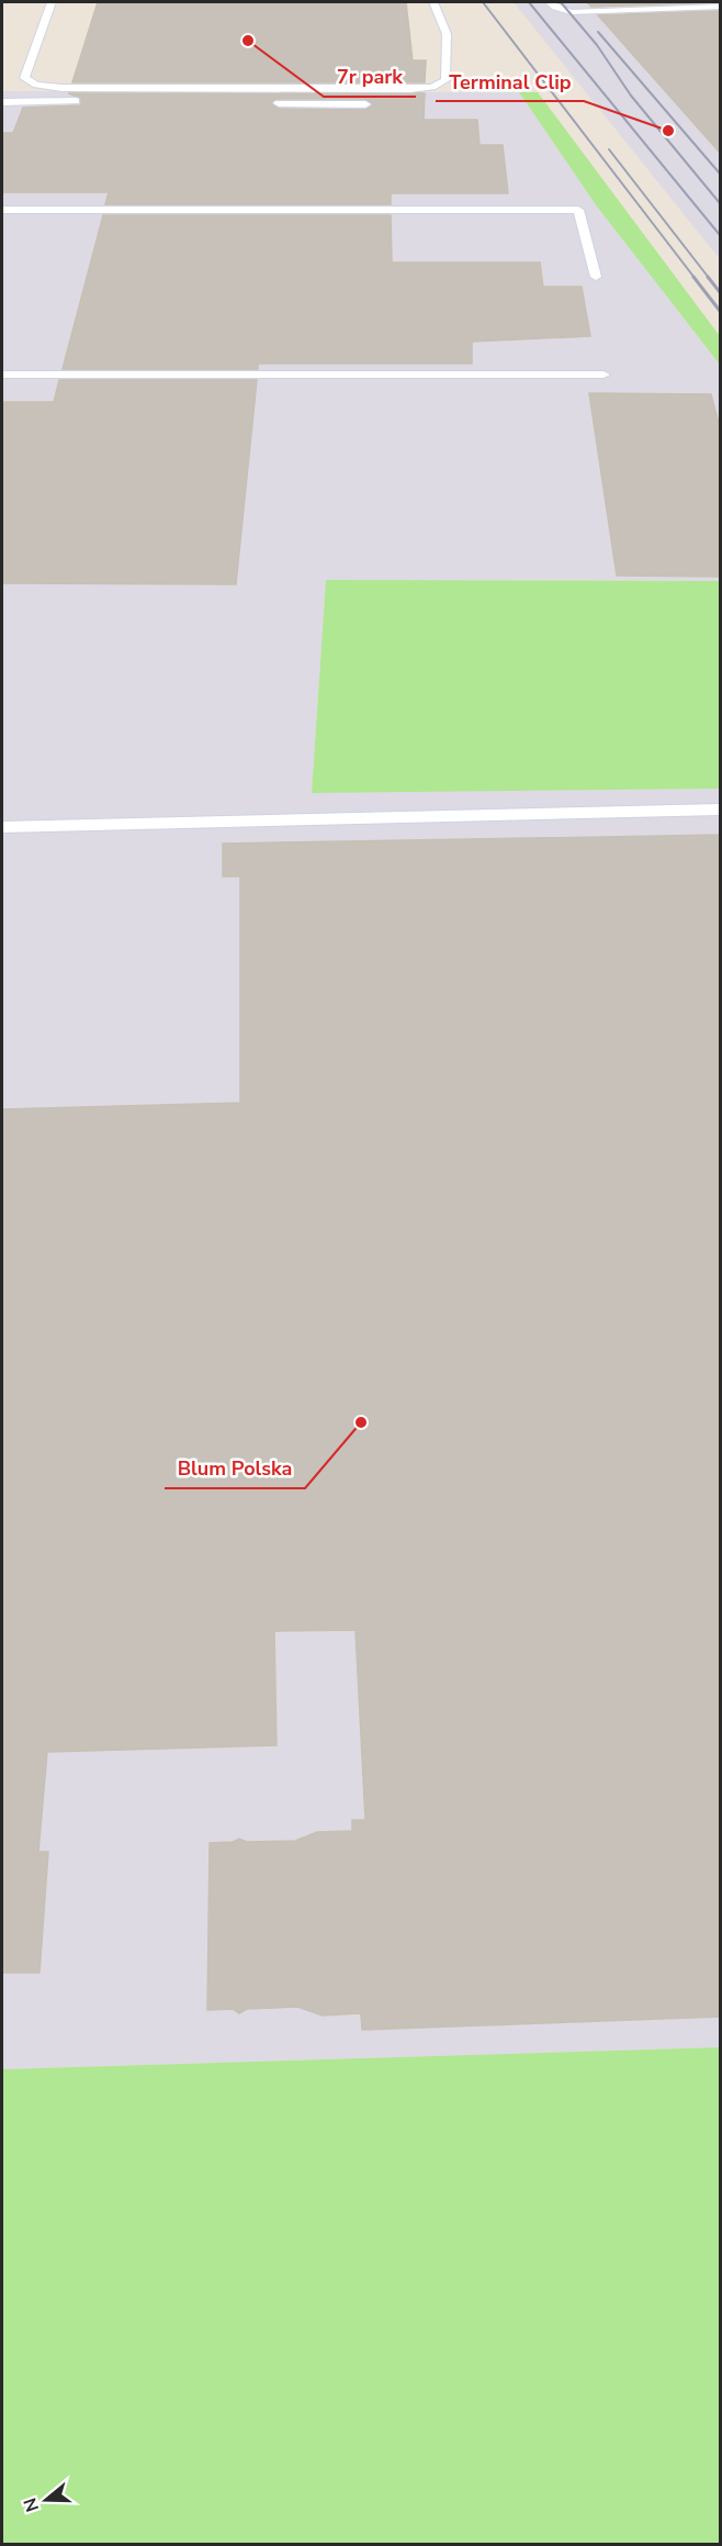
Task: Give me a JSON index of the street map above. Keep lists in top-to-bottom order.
{
  "places": ["7r park", "Terminal Clip", "Blum Polska"],
  "north": "left"
}
